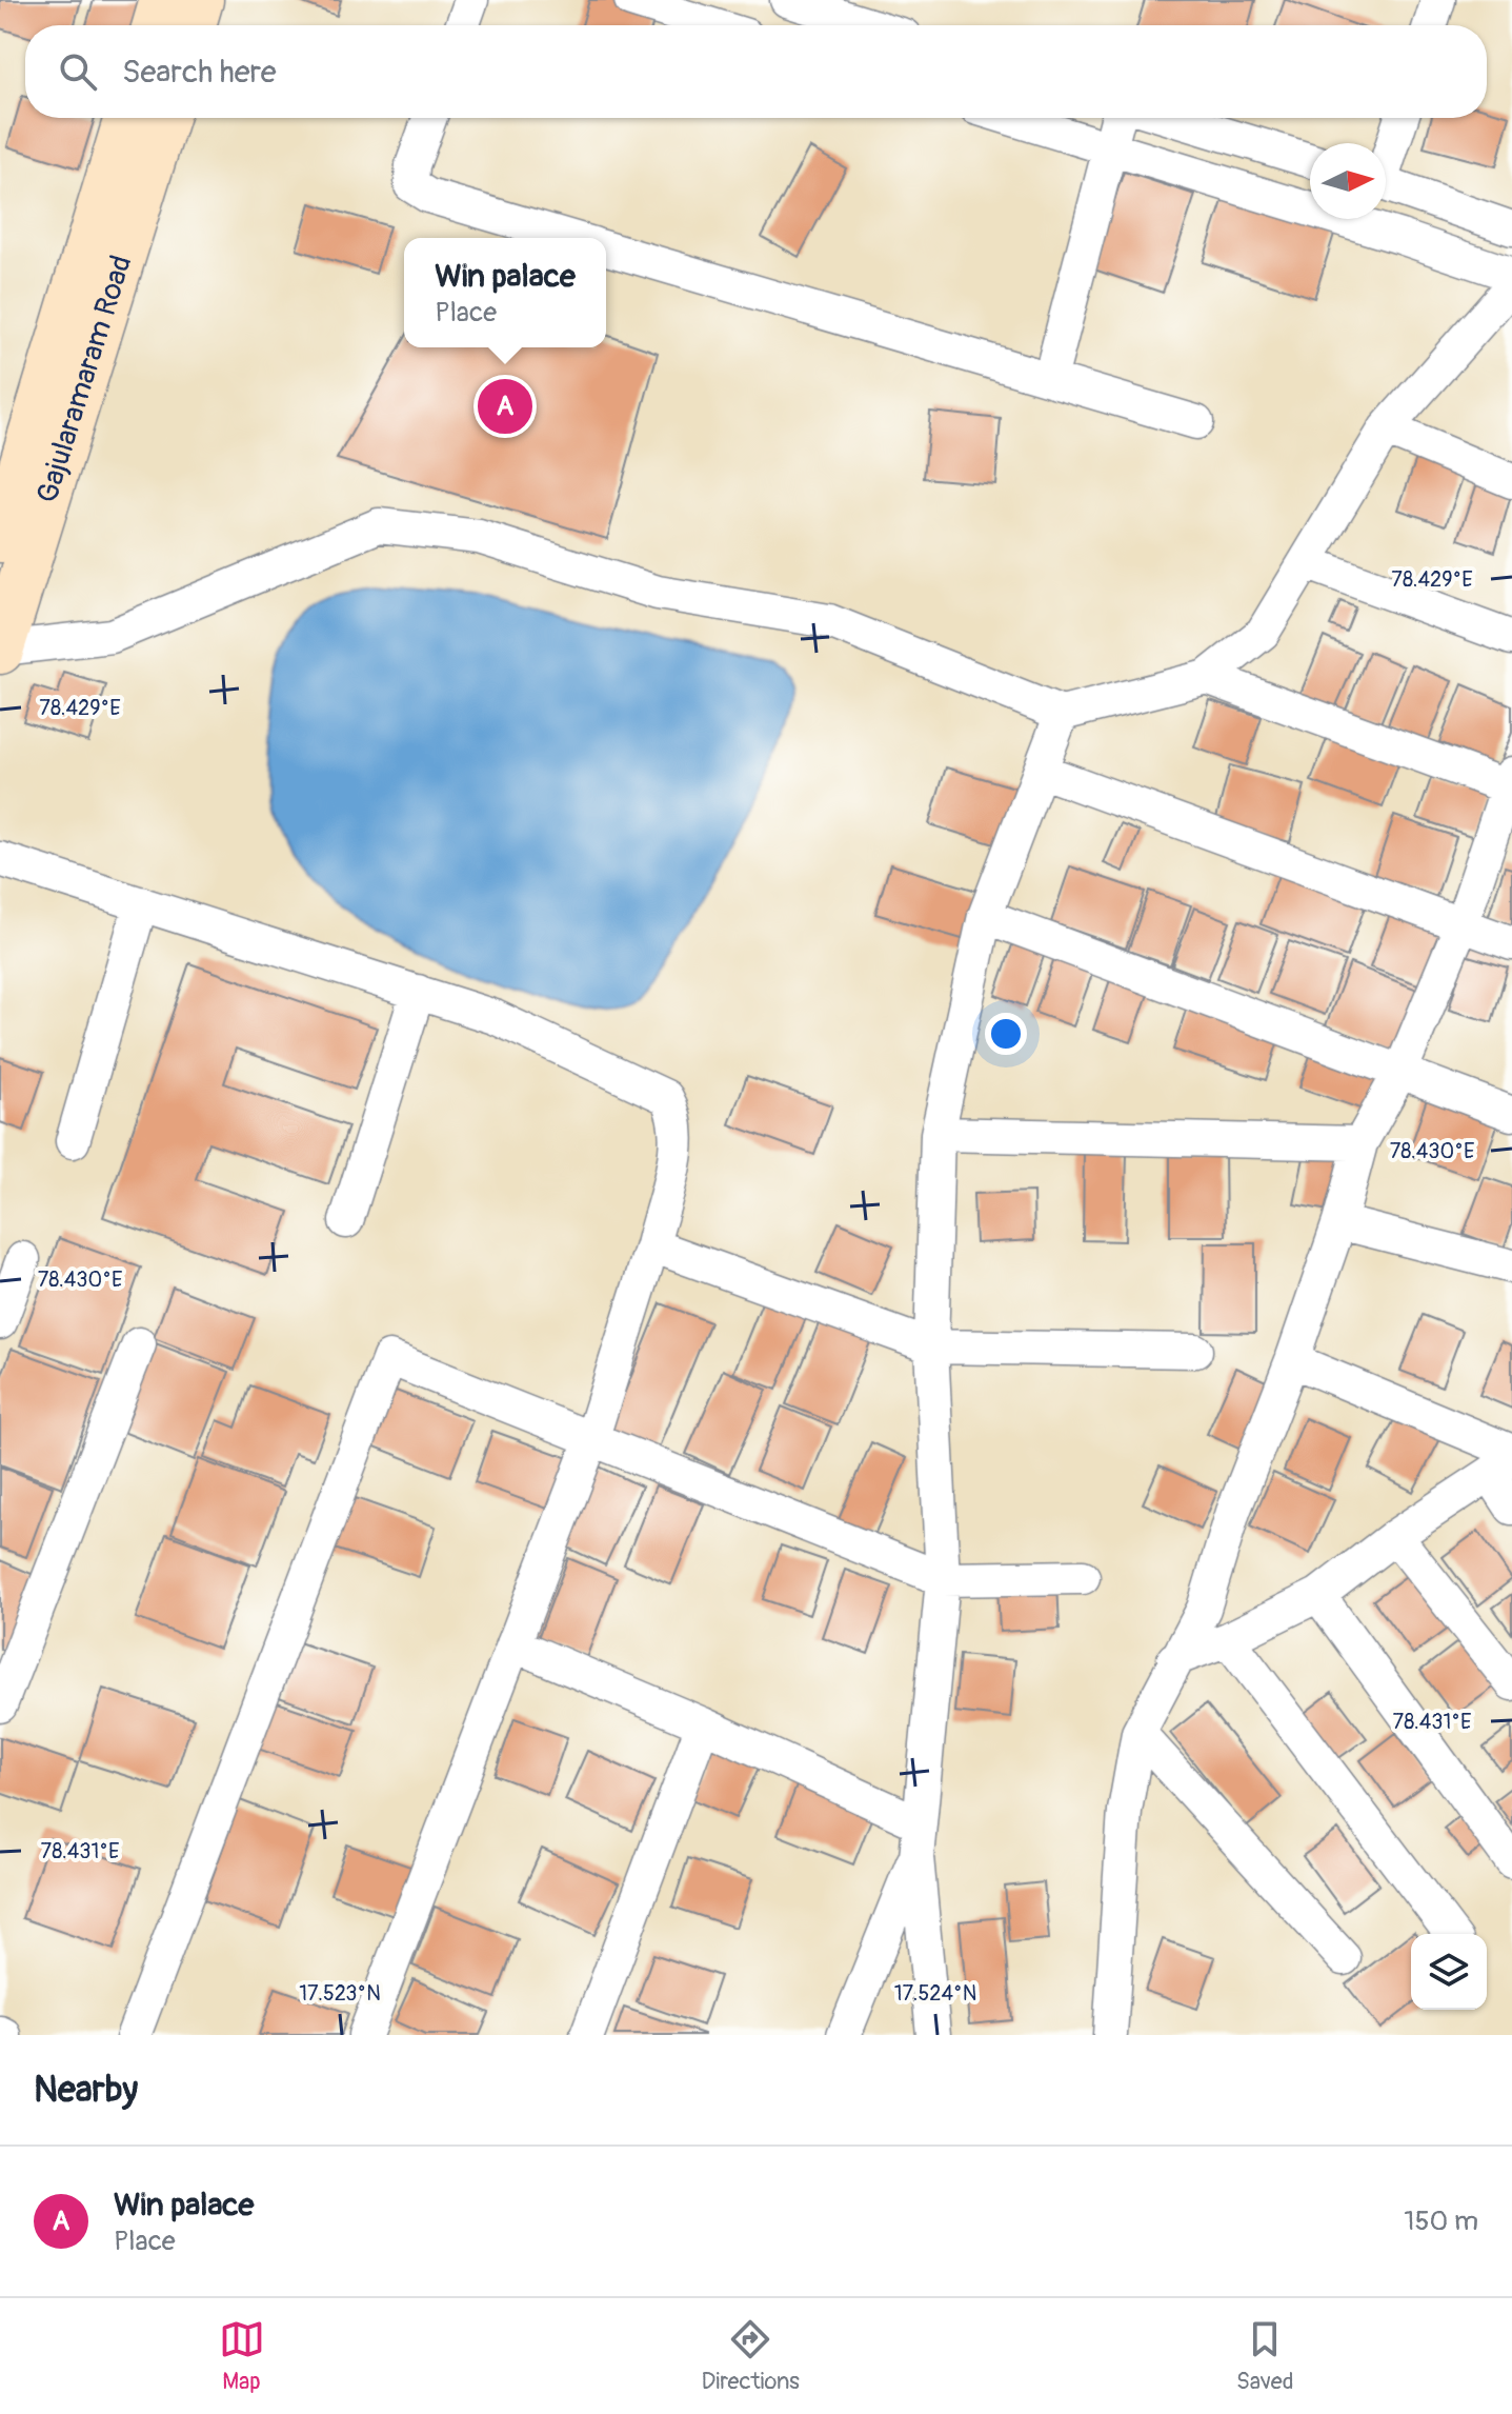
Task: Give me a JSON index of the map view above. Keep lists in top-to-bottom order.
{
  "streets": {
    "main road": ["Gajularamaram Road"]
  },
  "north": "right",
  "page": {
    "search": "Search here",
    "popup": ["Win palace", "Place"],
    "pins": "A",
    "heading": "Nearby",
    "list": [
      {
        "mark": "A",
        "name": "Win palace",
        "note": "Place",
        "value": "150 m"
      }
    ],
    "nav": ["Map", "Directions", "Saved"]
  },
  "coordinates": [
    "78.429°E",
    "78.430°E",
    "78.431°E",
    "17.523°N",
    "17.524°N"
  ]
}
